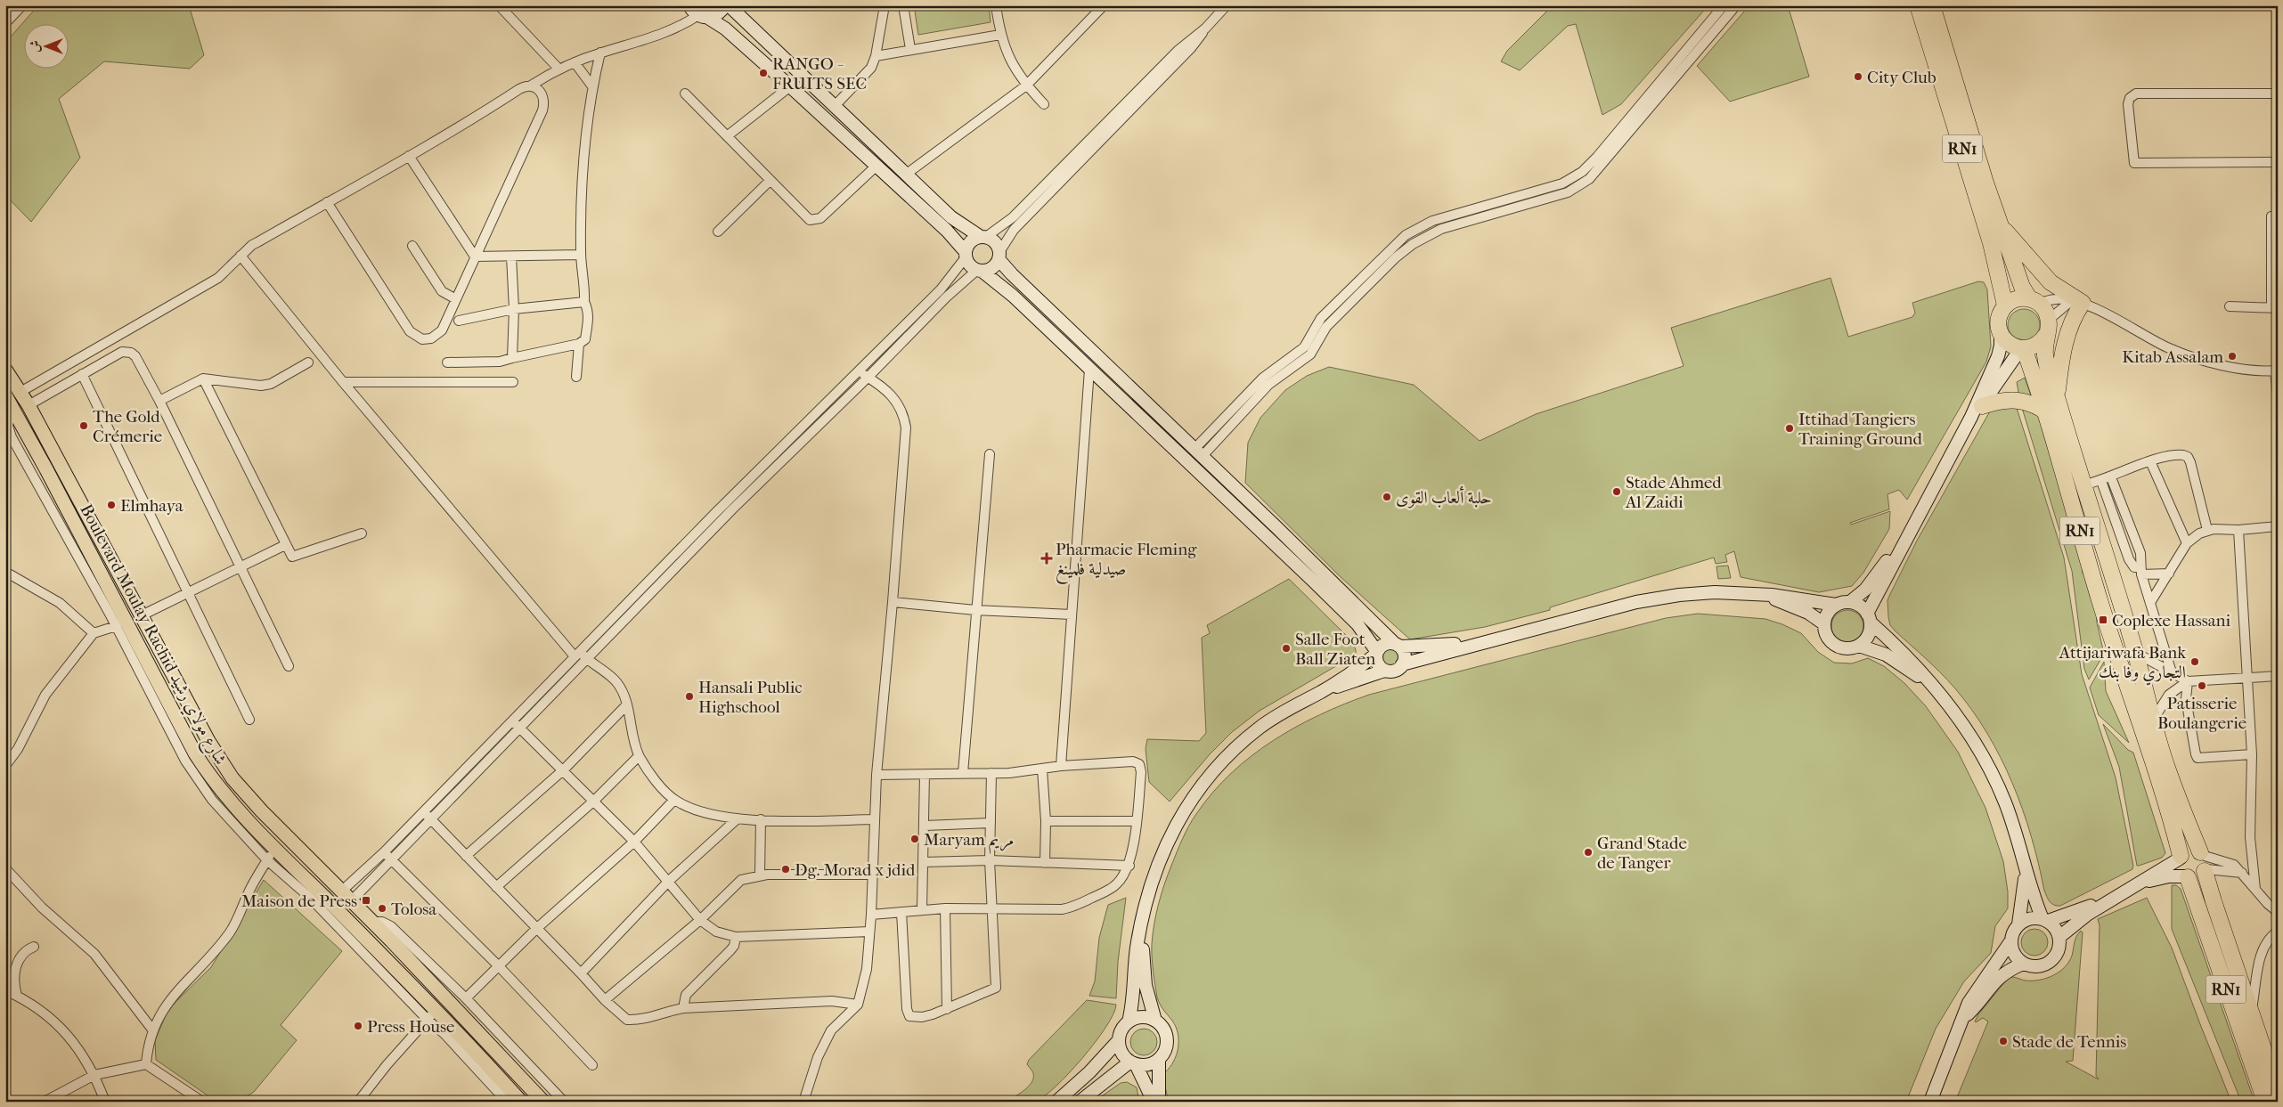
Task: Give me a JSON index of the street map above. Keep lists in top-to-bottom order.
{
  "streets": {
    "highway": ["RN1"],
    "main road": ["Boulevard Moulay Rachid شارع مولاي رشيد"]
  },
  "places": {
    "other": [
      "RANGO - FRUITS SEC",
      "City Club",
      "Kitab Assalam",
      "The Gold Crémerie",
      "Ittihad Tangiers Training Ground",
      "Stade Ahmed Al Zaidi",
      "حلبة ألعاب القوى",
      "Elmhaya",
      "Salle Foot Ball Ziaten",
      "Attijariwafa Bank التجاري وفا بنك",
      "Patisserie Boulangerie",
      "Hansali Public Highschool",
      "Maryam مريم",
      "Grand Stade de Tanger",
      "Dg. Morad x jdid",
      "Tolosa",
      "Press House",
      "Stade de Tennis"
    ],
    "health": ["Pharmacie Fleming صيدلية فلمينغ"],
    "transit": ["Coplexe Hassani", "Maison de Press"]
  },
  "north": "left"
}
